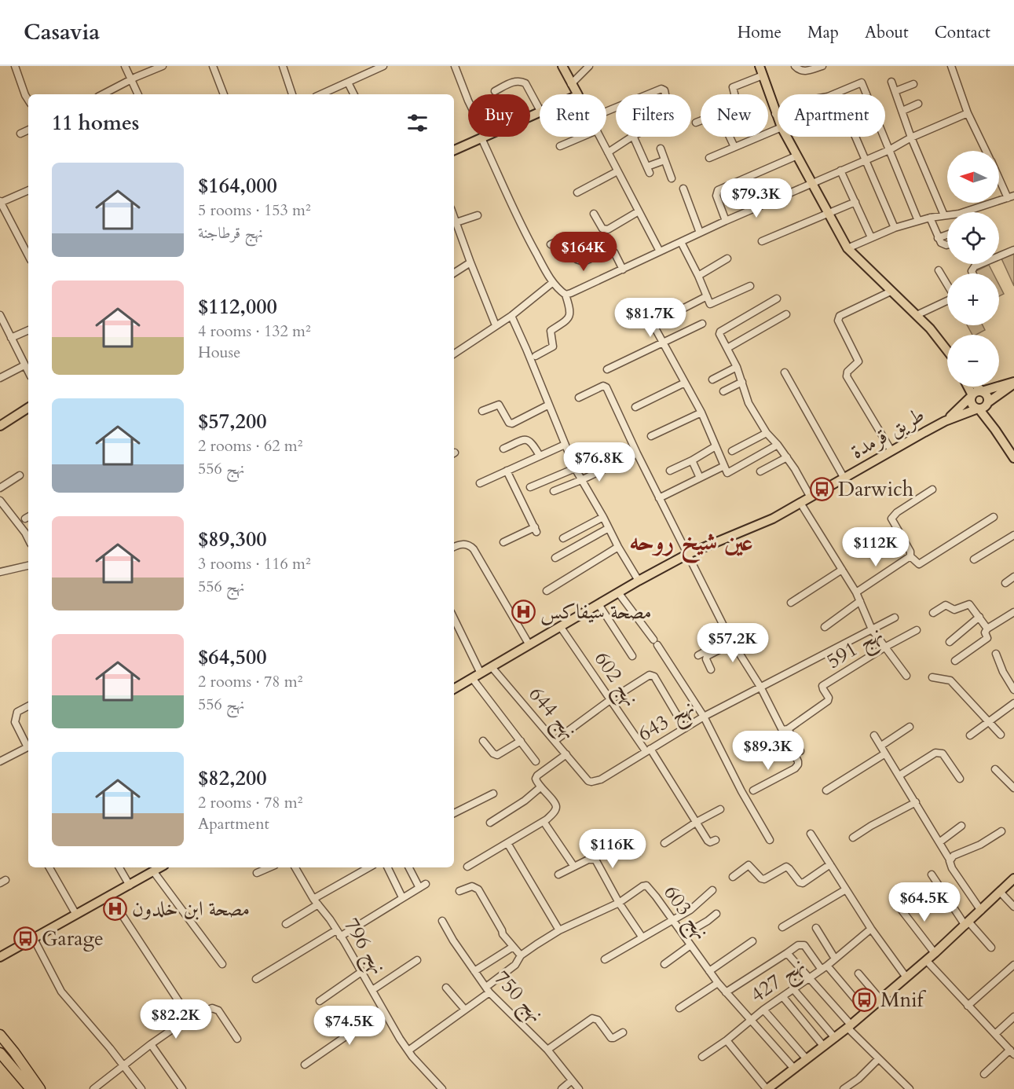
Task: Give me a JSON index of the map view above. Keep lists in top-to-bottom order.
{
  "streets": {
    "main road": ["طريق قرمدة"],
    "street": [
      "نهج 591",
      "نهج 602",
      "نهج 644",
      "نهج 643",
      "نهج 603",
      "نهج 796",
      "نهج 427",
      "نهج 750"
    ]
  },
  "crossings": [
    ["طريق قرمدة", "نهج 602"],
    ["طريق قرمدة", "نهج 644"],
    ["نهج 602", "نهج 643"],
    ["نهج 644", "نهج 643"],
    ["نهج 603", "نهج 796"],
    ["نهج 603", "نهج 427"],
    ["نهج 603", "نهج 750"]
  ],
  "districts": ["عين شيخ روحه"],
  "places": {
    "bus stop": ["Darwich", "Garage", "Mnif"],
    "hospital": ["مصحة سيفاكس", "مصحة ابن خلدون"]
  },
  "north": "left",
  "page": {
    "header": "Casavia",
    "nav": [
      "Home",
      "Map",
      "About",
      "Contact"
    ],
    "chip": [
      "Buy",
      "Rent",
      "Filters",
      "New",
      "Apartment"
    ],
    "heading": "11 homes",
    "map_buttons": ["+", "−"],
    "list": [
      {
        "name": "$164,000",
        "note": "5 rooms · 153 m² · نهج قرطاجنة"
      },
      {
        "name": "$112,000",
        "note": "4 rooms · 132 m² · House"
      },
      {
        "name": "$57,200",
        "note": "2 rooms · 62 m² · نهج 556"
      },
      {
        "name": "$89,300",
        "note": "3 rooms · 116 m² · نهج 556"
      },
      {
        "name": "$64,500",
        "note": "2 rooms · 78 m² · نهج 556"
      },
      {
        "name": "$82,200",
        "note": "2 rooms · 78 m² · Apartment"
      }
    ],
    "price": [
      "$79.3K",
      "$164K",
      "$81.7K",
      "$76.8K",
      "$112K",
      "$57.2K",
      "$89.3K",
      "$116K",
      "$64.5K",
      "$82.2K",
      "$74.5K"
    ]
  }
}
